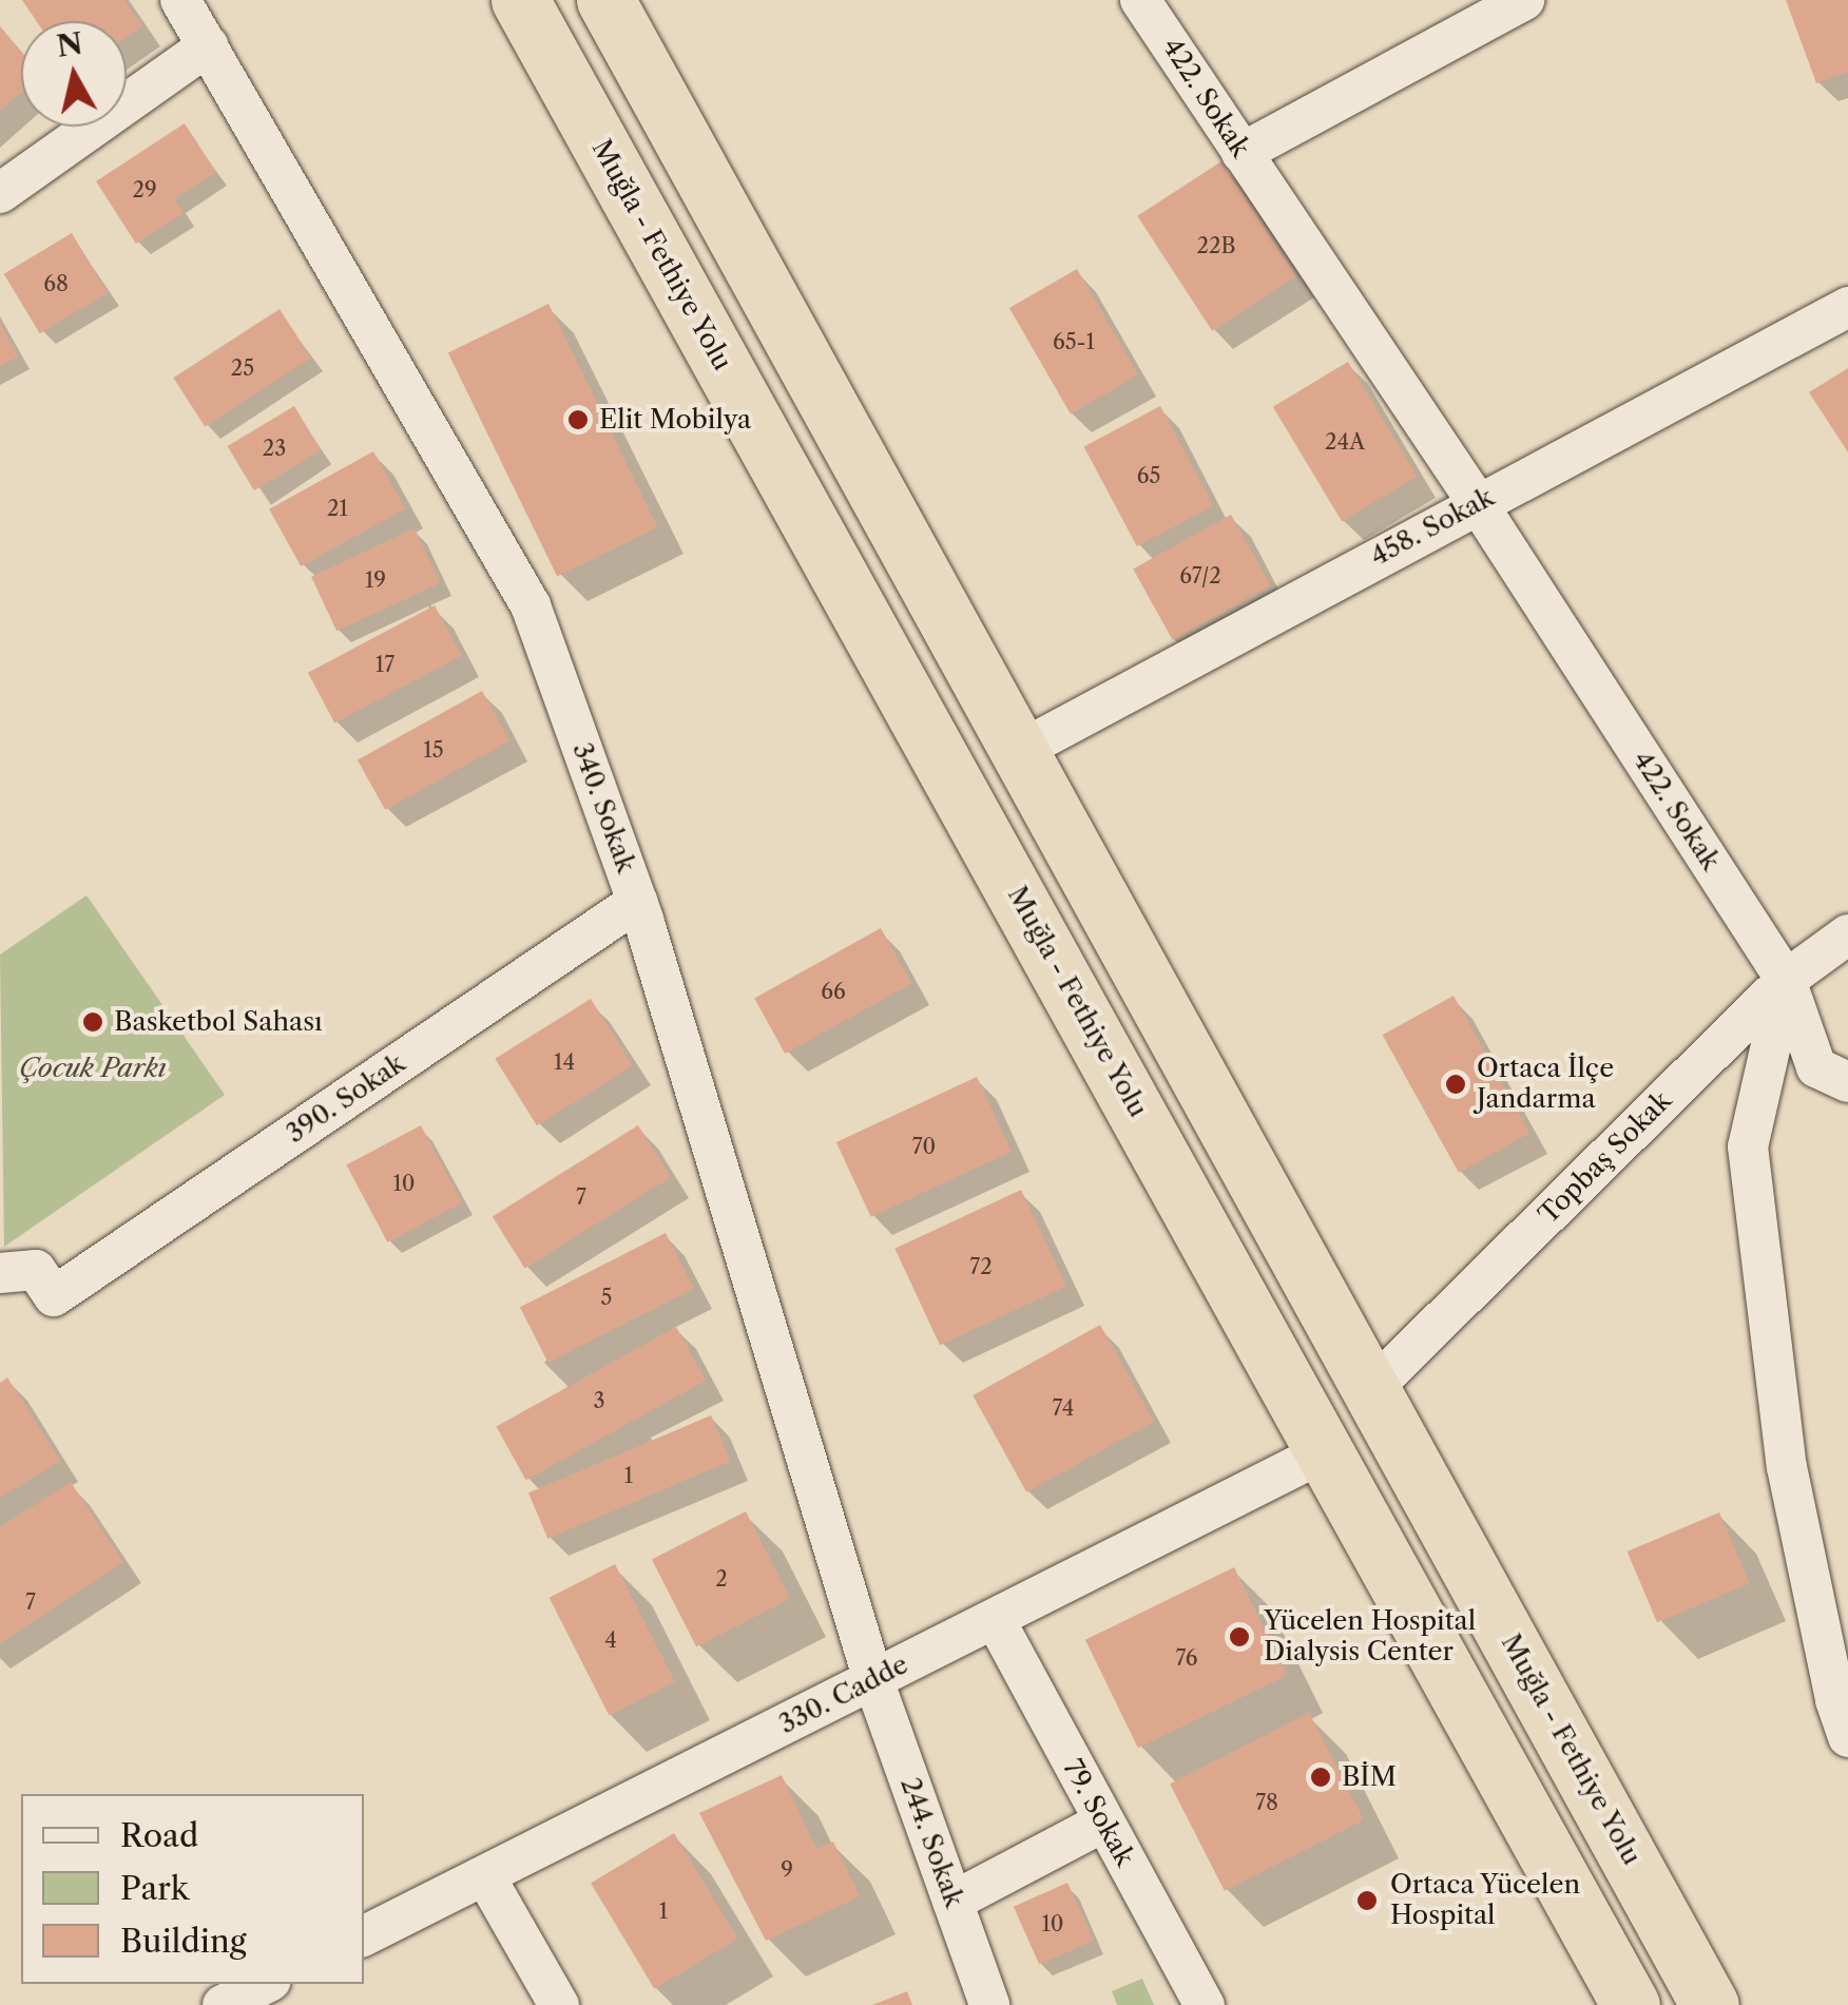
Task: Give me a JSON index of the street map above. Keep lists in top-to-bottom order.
{
  "streets": {
    "highway": ["Muğla - Fethiye Yolu"],
    "street": [
      "422. Sokak",
      "458. Sokak",
      "340. Sokak",
      "390. Sokak",
      "Topbaş Sokak",
      "330. Cadde",
      "79. Sokak",
      "244. Sokak"
    ]
  },
  "crossings": [
    ["422. Sokak", "458. Sokak"],
    ["422. Sokak", "Topbaş Sokak"],
    ["Muğla - Fethiye Yolu", "458. Sokak"],
    ["Muğla - Fethiye Yolu", "Topbaş Sokak"],
    ["Muğla - Fethiye Yolu", "330. Cadde"],
    ["340. Sokak", "390. Sokak"],
    ["340. Sokak", "330. Cadde"],
    ["340. Sokak", "244. Sokak"],
    ["330. Cadde", "79. Sokak"],
    ["330. Cadde", "244. Sokak"]
  ],
  "parks": ["Çocuk Parkı"],
  "places": [
    "Elit Mobilya",
    "Basketbol Sahası",
    "Ortaca İlçe Jandarma",
    "Yücelen Hospital Dialysis Center",
    "BİM",
    "Ortaca Yücelen Hospital"
  ],
  "house_numbers": [
    "29",
    "22B",
    "68",
    "65-1",
    "25",
    "24A",
    "23",
    "65",
    "21",
    "67/2",
    "19",
    "17",
    "15",
    "66",
    "14",
    "70",
    "10",
    "7",
    "72",
    "5",
    "3",
    "74",
    "1",
    "2",
    "7",
    "4",
    "76",
    "78",
    "9",
    "1",
    "10"
  ],
  "legend": ["Road", "Park", "Building"],
  "north": "top"
}
